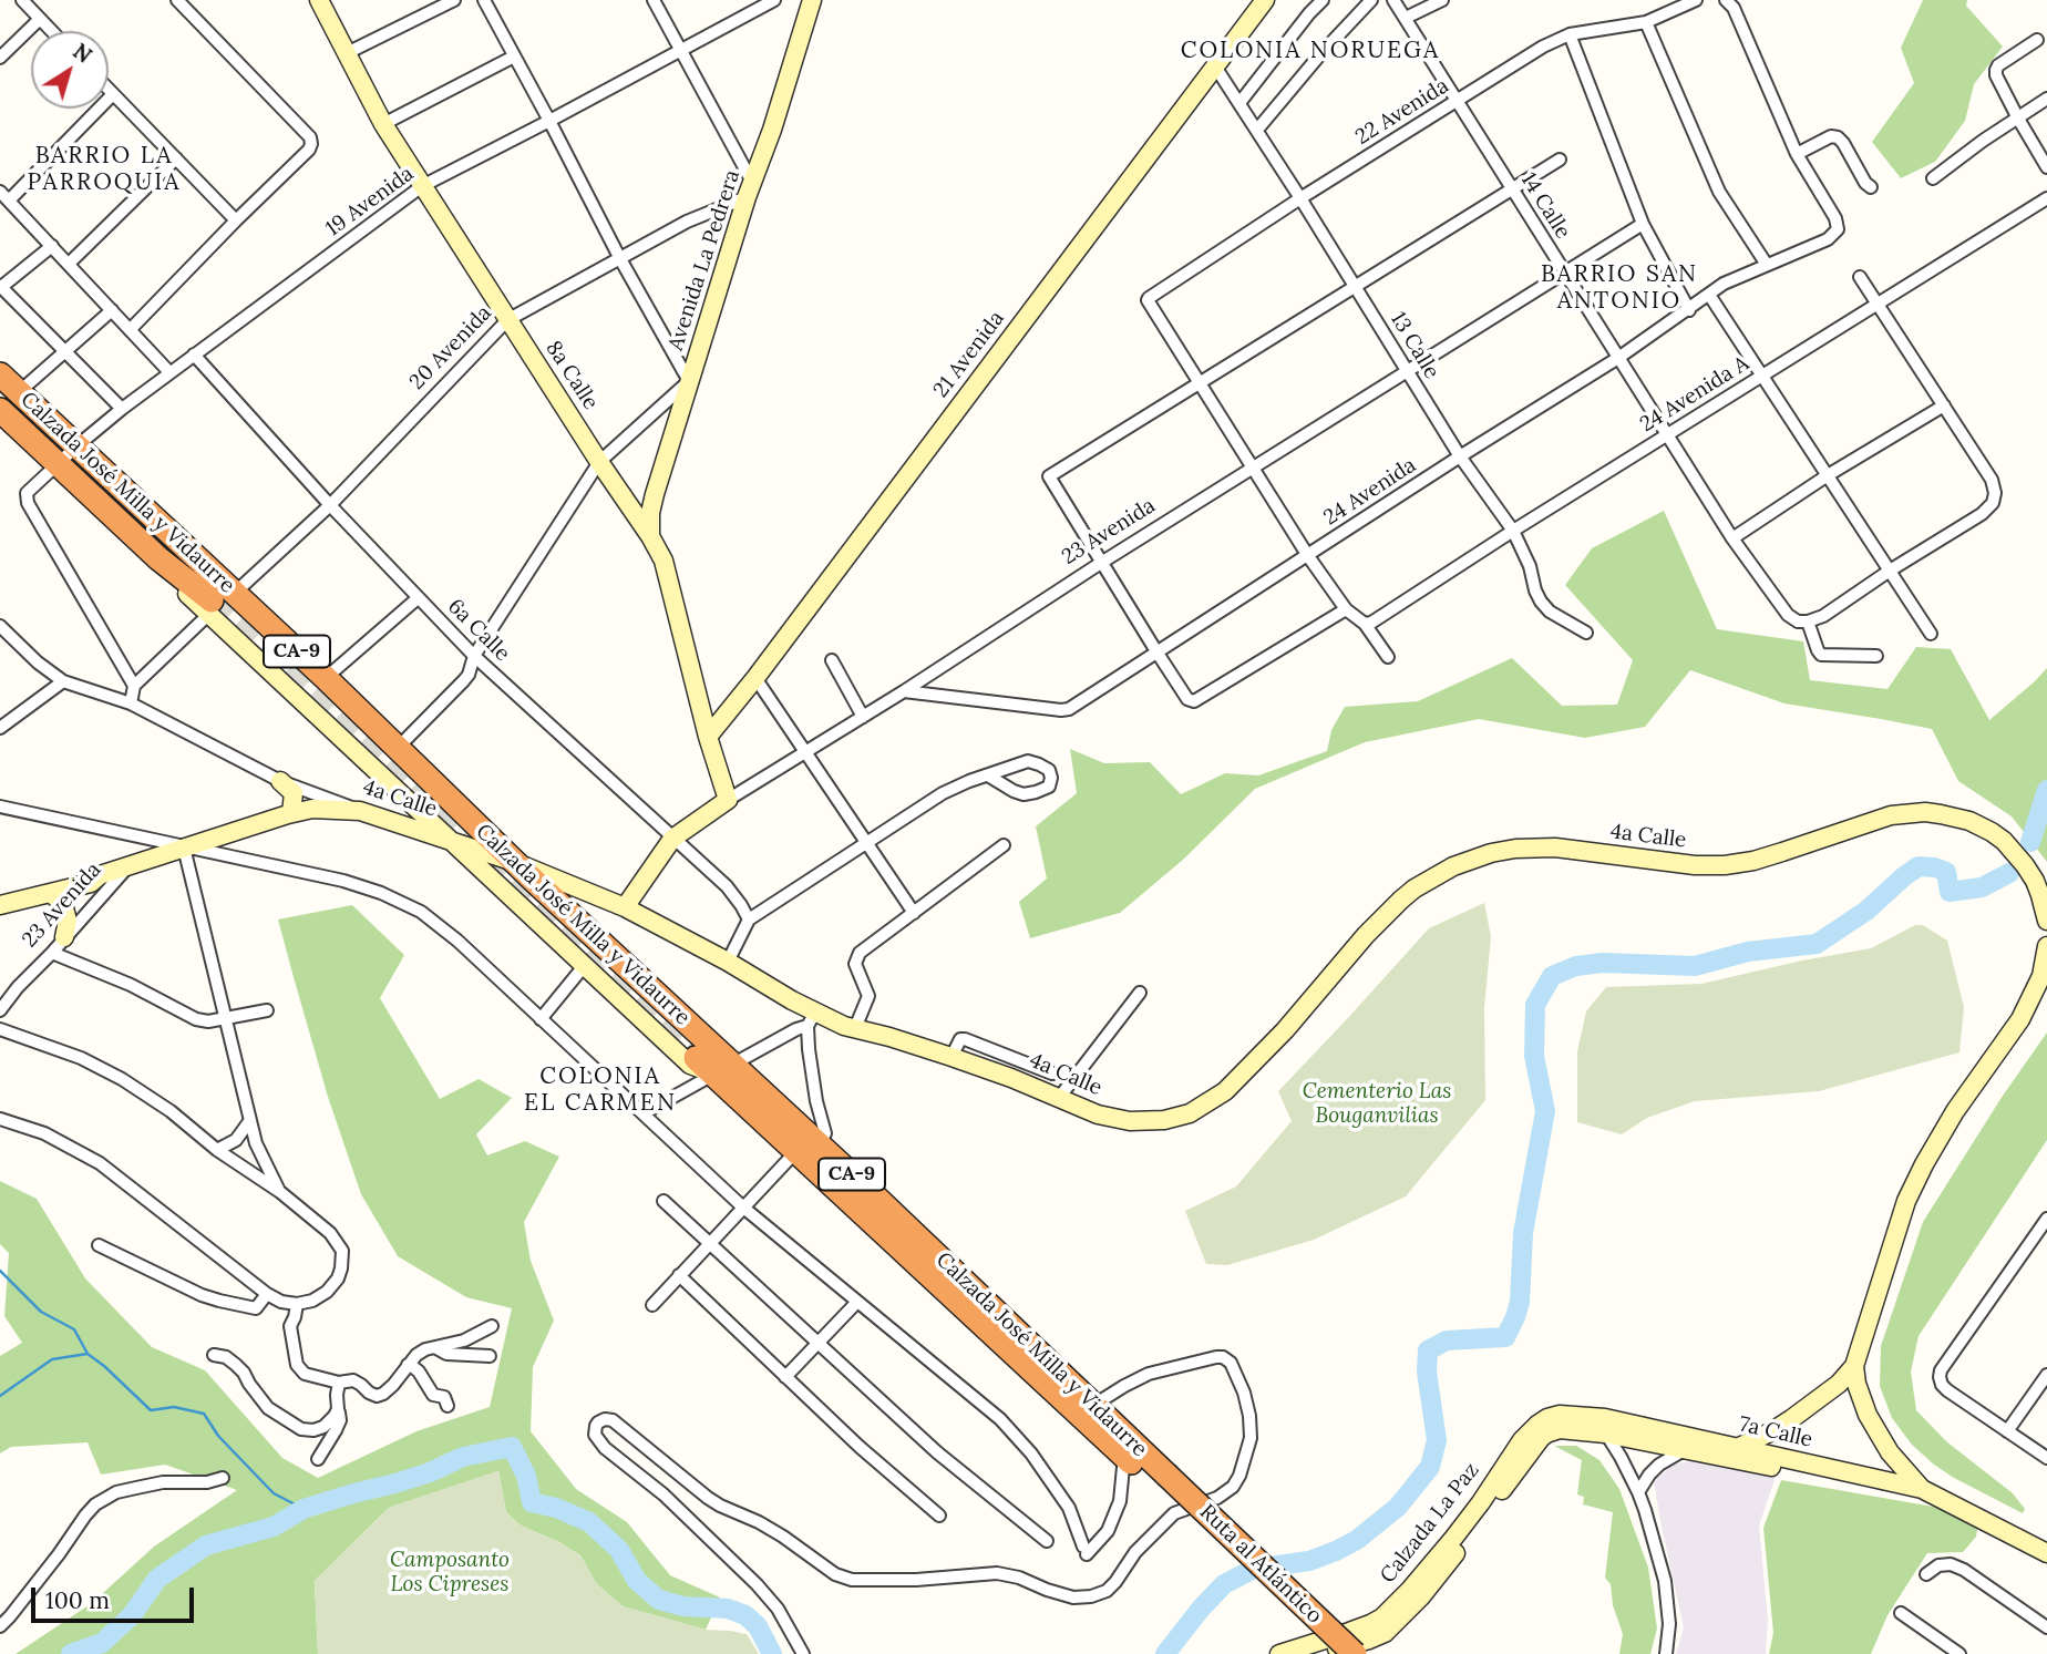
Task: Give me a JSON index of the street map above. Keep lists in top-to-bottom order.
{
  "streets": {
    "highway": ["Calzada José Milla y Vidaurre", "CA-9", "Ruta al Atlántico"],
    "main road": [
      "Avenida La Pedrera",
      "21 Avenida",
      "8a Calle",
      "23 Avenida",
      "4a Calle",
      "7a Calle",
      "Calzada La Paz"
    ],
    "street": [
      "22 Avenida",
      "19 Avenida",
      "14 Calle",
      "13 Calle",
      "20 Avenida",
      "24 Avenida A",
      "24 Avenida",
      "6a Calle"
    ]
  },
  "crossings": [
    ["22 Avenida", "14 Calle"],
    ["22 Avenida", "13 Calle"],
    ["19 Avenida", "8a Calle"],
    ["19 Avenida", "Calzada José Milla y Vidaurre"],
    ["19 Avenida", "6a Calle"],
    ["14 Calle", "24 Avenida A"],
    ["14 Calle", "24 Avenida"],
    ["14 Calle", "23 Avenida"],
    ["Avenida La Pedrera", "20 Avenida"],
    ["Avenida La Pedrera", "8a Calle"],
    ["13 Calle", "21 Avenida"],
    ["13 Calle", "24 Avenida A"],
    ["13 Calle", "24 Avenida"],
    ["13 Calle", "23 Avenida"],
    ["20 Avenida", "8a Calle"],
    ["20 Avenida", "Calzada José Milla y Vidaurre"],
    ["20 Avenida", "6a Calle"],
    ["21 Avenida", "8a Calle"],
    ["8a Calle", "23 Avenida"],
    ["24 Avenida", "23 Avenida"],
    ["Calzada José Milla y Vidaurre", "4a Calle"],
    ["Calzada José Milla y Vidaurre", "Ruta al Atlántico"],
    ["23 Avenida", "6a Calle"],
    ["23 Avenida", "4a Calle"]
  ],
  "districts": [
    "COLONIA NORUEGA",
    "BARRIO LA PARROQUIA",
    "BARRIO SAN ANTONIO",
    "COLONIA EL CARMEN"
  ],
  "parks": ["Cementerio Las Bouganvilias", "Camposanto Los Cipreses"],
  "scale_bar": "100 m",
  "north": "top right"
}
